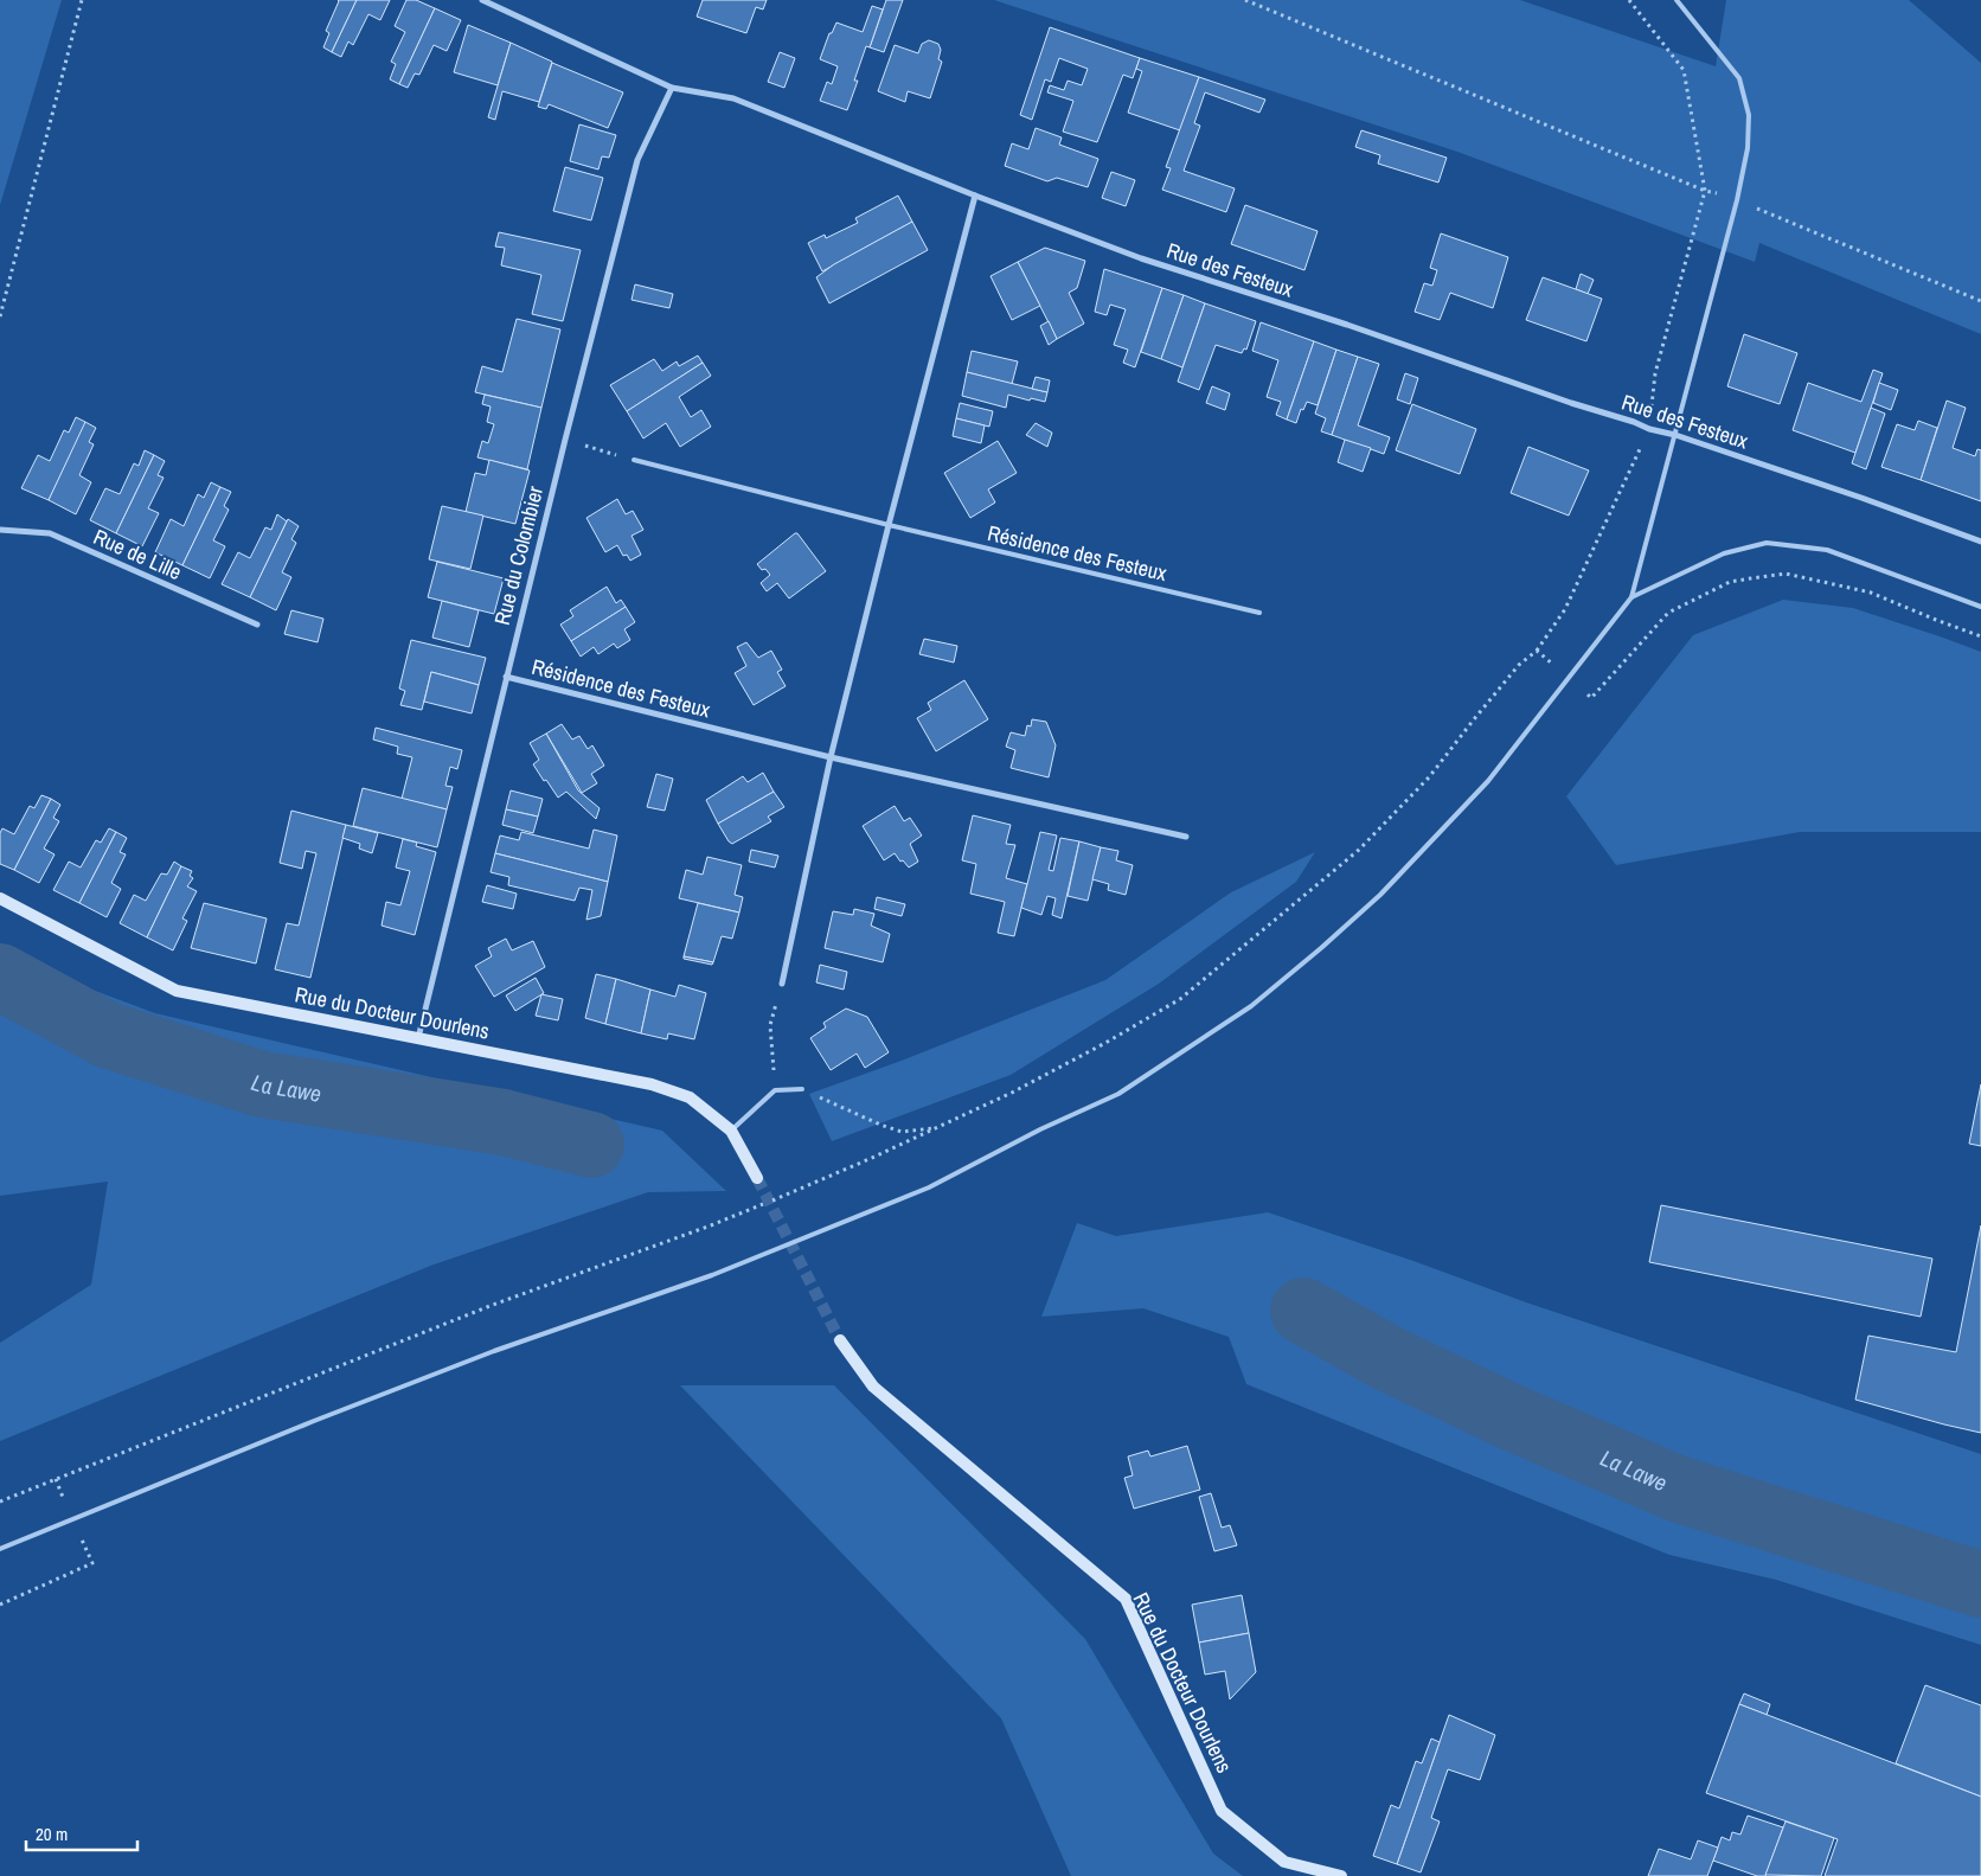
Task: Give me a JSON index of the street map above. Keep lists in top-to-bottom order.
{
  "streets": {
    "street": [
      "Rue des Festeux",
      "Résidence des Festeux",
      "Rue de Lille",
      "Rue du Colombier",
      "Rue du Docteur Dourlens"
    ]
  },
  "crossings": [
    ["Rue des Festeux", "Rue du Colombier"],
    ["Résidence des Festeux", "Rue du Colombier"],
    ["Rue du Colombier", "Rue du Docteur Dourlens"]
  ],
  "water": ["La Lawe"],
  "scale_bar": "20 m"
}
